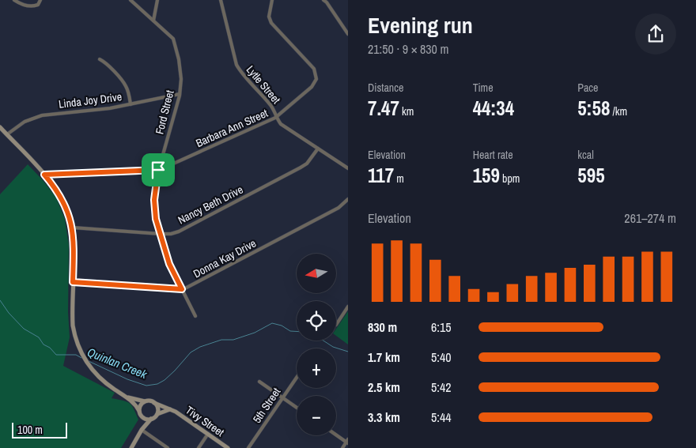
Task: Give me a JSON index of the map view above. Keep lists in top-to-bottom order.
{
  "streets": {
    "main road": ["Tivy Street"],
    "street": [
      "Lytle Street",
      "Linda Joy Drive",
      "Ford Street",
      "Barbara Ann Street",
      "Nancy Beth Drive",
      "Donna Kay Drive",
      "5th Street"
    ]
  },
  "crossings": [
    ["Lytle Street", "Barbara Ann Street"],
    ["Lytle Street", "Nancy Beth Drive"],
    ["Linda Joy Drive", "Ford Street"],
    ["Ford Street", "Barbara Ann Street"],
    ["Ford Street", "Nancy Beth Drive"],
    ["Ford Street", "Donna Kay Drive"]
  ],
  "water": ["Quinlan Creek"],
  "scale_bar": "100 m",
  "north": "left",
  "page": {
    "heading": ["Evening run", "21:50 · 9 × 830 m"],
    "stats": [
      ["Distance", "7.47 km"],
      ["Time", "44:34"],
      ["Pace", "5:58 /km"],
      ["Elevation", "117 m"],
      ["Heart rate", "159 bpm"],
      ["kcal", "595"]
    ],
    "chart": ["Elevation", "261–274 m"],
    "map_buttons": ["+", "−"],
    "list": [
      {
        "name": "830 m",
        "note": "6:15"
      },
      {
        "name": "1.7 km",
        "note": "5:40"
      },
      {
        "name": "2.5 km",
        "note": "5:42"
      },
      {
        "name": "3.3 km",
        "note": "5:44"
      }
    ],
    "scale": "100 m"
  }
}
